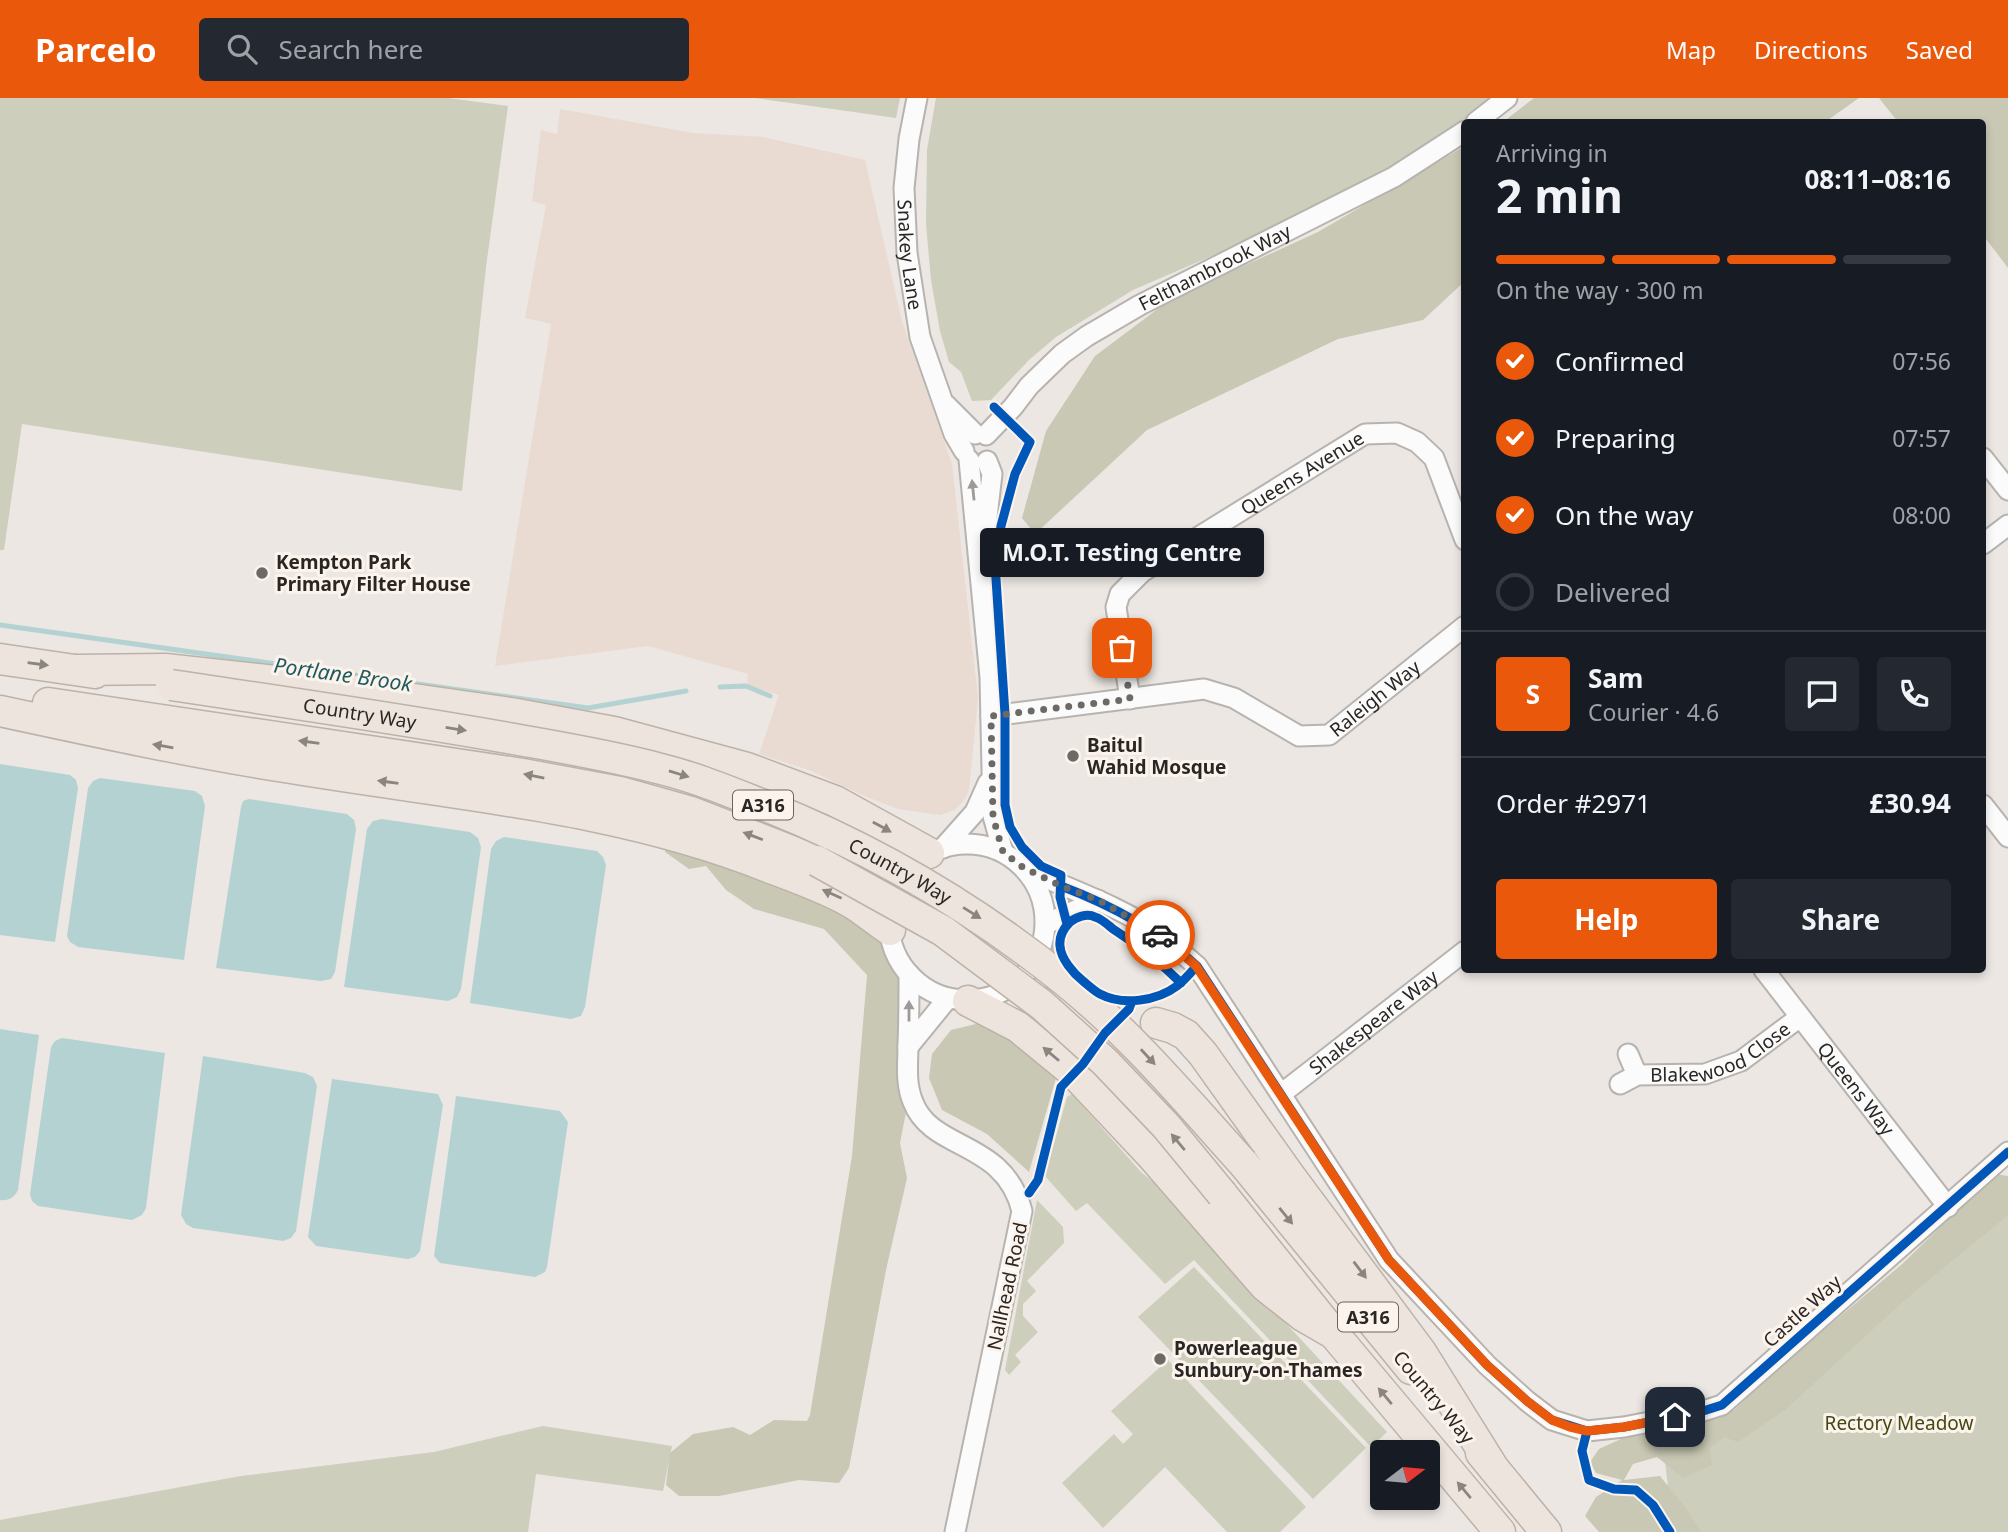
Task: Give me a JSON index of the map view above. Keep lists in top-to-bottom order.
{
  "streets": {
    "highway": ["Country Way", "A316"],
    "street": [
      "Snakey Lane",
      "Felthambrook Way",
      "Queens Avenue",
      "Raleigh Way",
      "Shakespeare Way",
      "Blakewood Close",
      "Queens Way",
      "Nallhead Road",
      "Castle Way"
    ]
  },
  "crossings": [
    ["Snakey Lane", "Felthambrook Way"],
    ["Snakey Lane", "Raleigh Way"],
    ["Snakey Lane", "Nallhead Road"],
    ["Queens Avenue", "Raleigh Way"],
    ["Shakespeare Way", "Castle Way"],
    ["Blakewood Close", "Queens Way"],
    ["Queens Way", "Castle Way"]
  ],
  "water": ["Portlane Brook"],
  "parks": ["Rectory Meadow"],
  "places": [
    "Kempton Park Primary Filter House",
    "M.O.T. Testing Centre",
    "Baitul Wahid Mosque",
    "Powerleague Sunbury-on-Thames"
  ],
  "north": "right",
  "page": {
    "header": "Parcelo",
    "search": "Search here",
    "nav": ["Map", "Directions", "Saved"],
    "heading": ["2 min", "Arriving in", "08:11–08:16"],
    "panel": [
      "Sam",
      "Courier · 4.6",
      "Order #2971",
      "£30.94"
    ],
    "bar": "On the way · 300 m",
    "list": [
      ["Confirmed", "07:56"],
      ["Preparing", "07:57"],
      ["On the way", "08:00"],
      "Delivered"
    ],
    "bubble": "M.O.T. Testing Centre",
    "round": "S",
    "buttons": ["Help", "Share"]
  }
}
